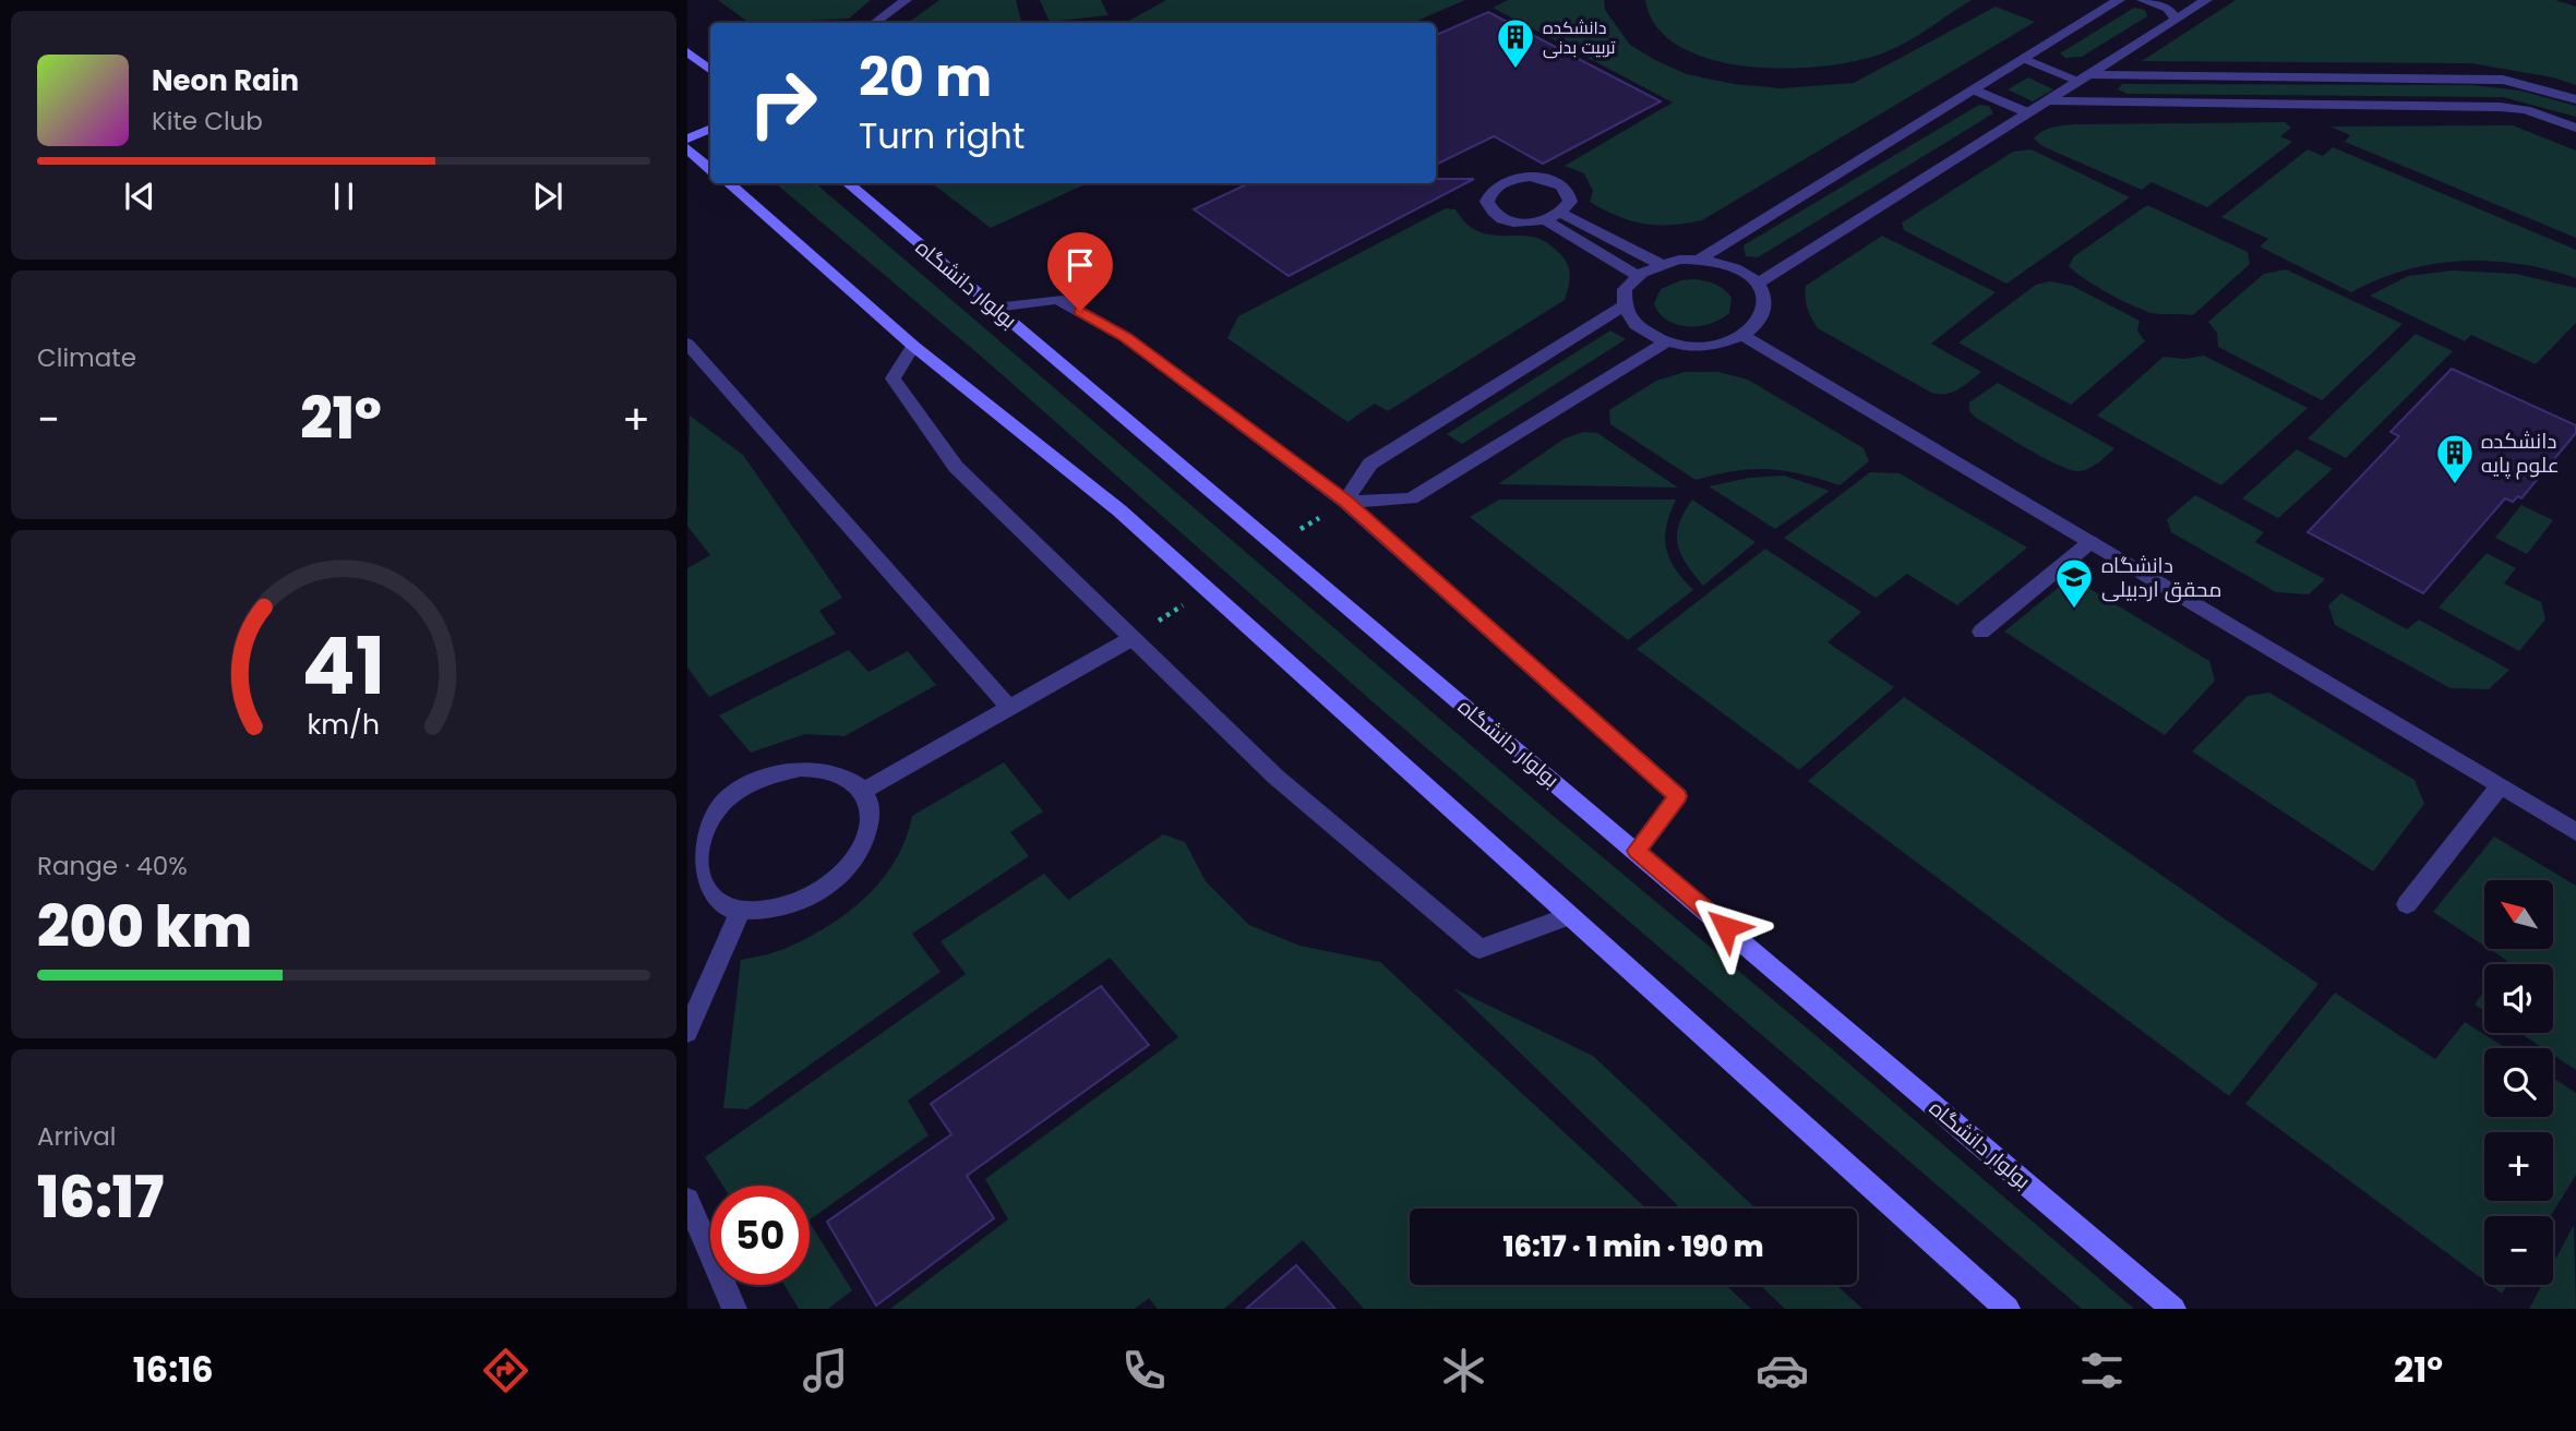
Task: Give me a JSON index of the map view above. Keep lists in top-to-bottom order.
{
  "streets": {
    "main road": ["بولوار دانشگاه"]
  },
  "places": {
    "building": ["دانشکده تربیت بدنی", "دانشکده علوم پایه"],
    "school or university": ["دانشگاه محقق اردبیلی"]
  },
  "north": "top left",
  "page": {
    "turn": ["20 m", "Turn right"],
    "song": ["Neon Rain", "Kite Club"],
    "tile": [
      "Climate",
      ["Range · 40%", "200 km"],
      ["Arrival", "16:17"]
    ],
    "heat": ["−", "21°", "+"],
    "map_buttons": ["+", "−"],
    "limit": "50",
    "trip": "16:17 · 1 min · 190 m",
    "tabs": ["16:16", "21°"],
    "gauge": ["41", "km/h"]
  }
}
